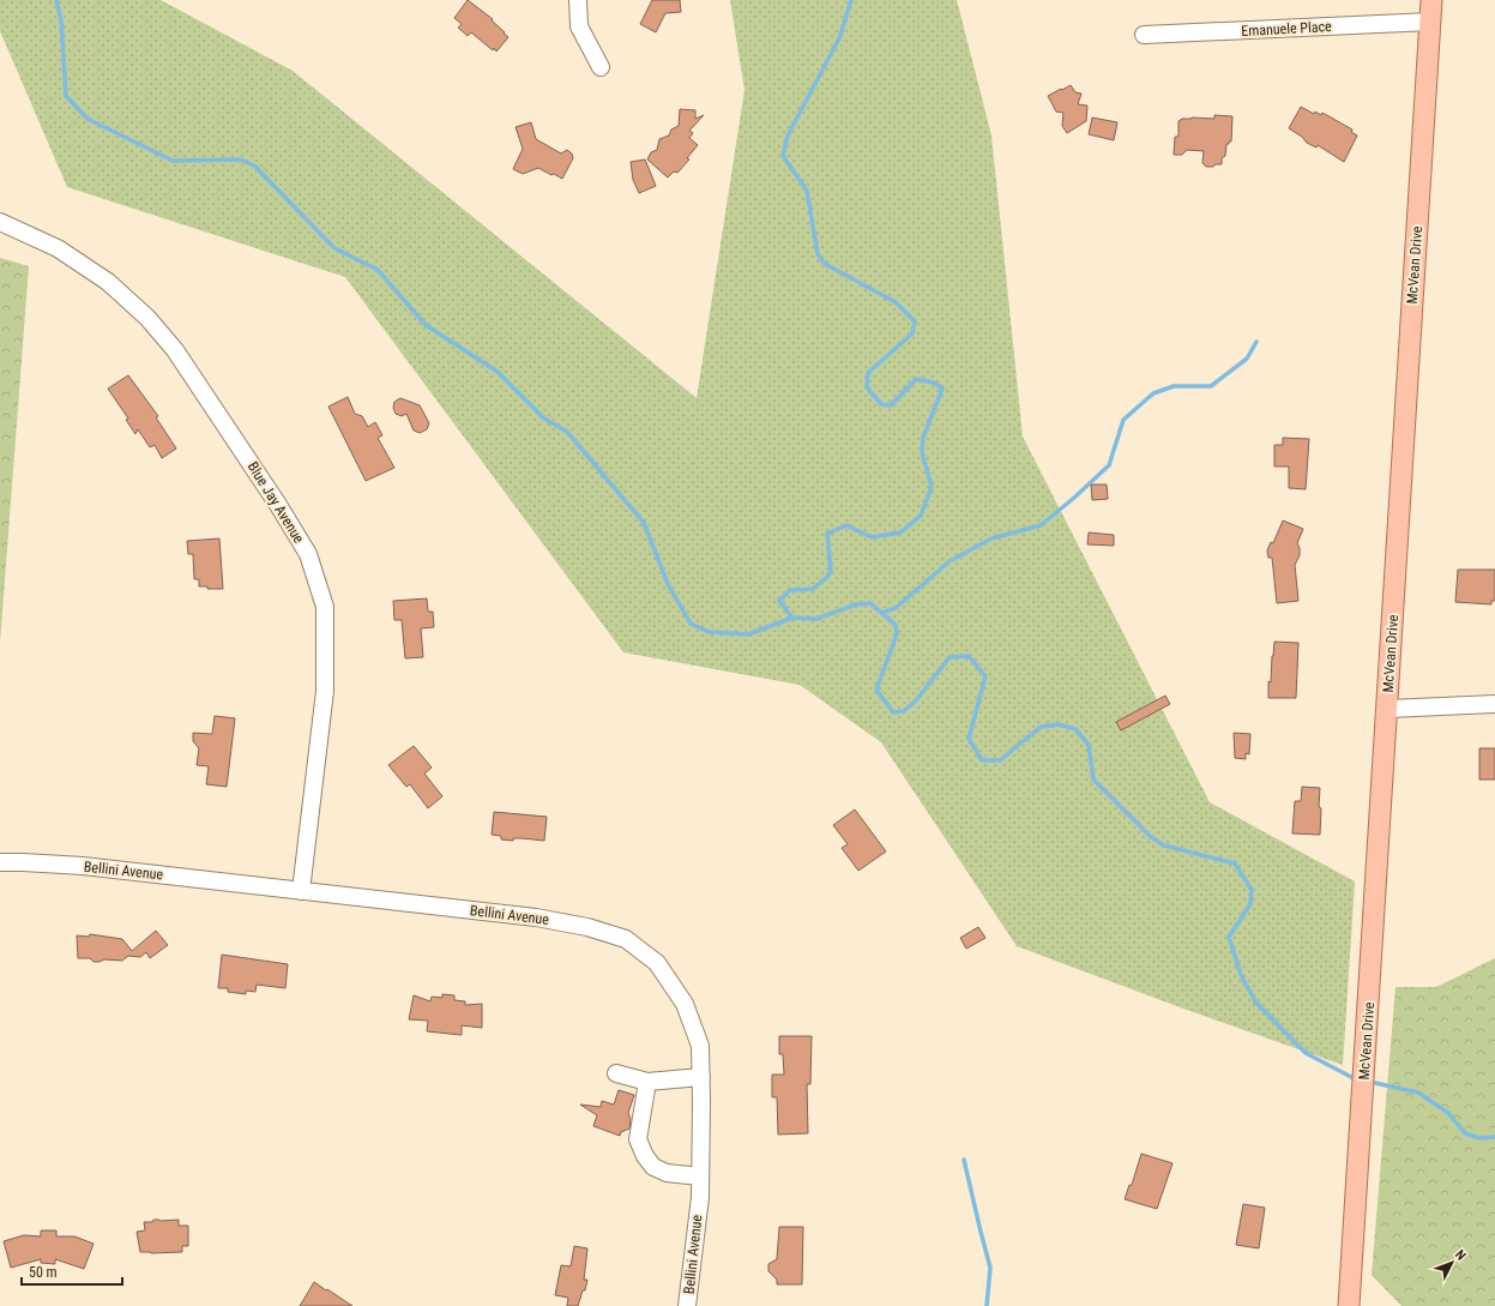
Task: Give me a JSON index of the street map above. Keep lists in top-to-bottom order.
{
  "streets": {
    "main road": ["McVean Drive"],
    "street": ["Emanuele Place", "Blue Jay Avenue", "Bellini Avenue"]
  },
  "crossings": [
    ["Emanuele Place", "McVean Drive"],
    ["Blue Jay Avenue", "Bellini Avenue"]
  ],
  "scale_bar": "50 m",
  "north": "top right"
}
